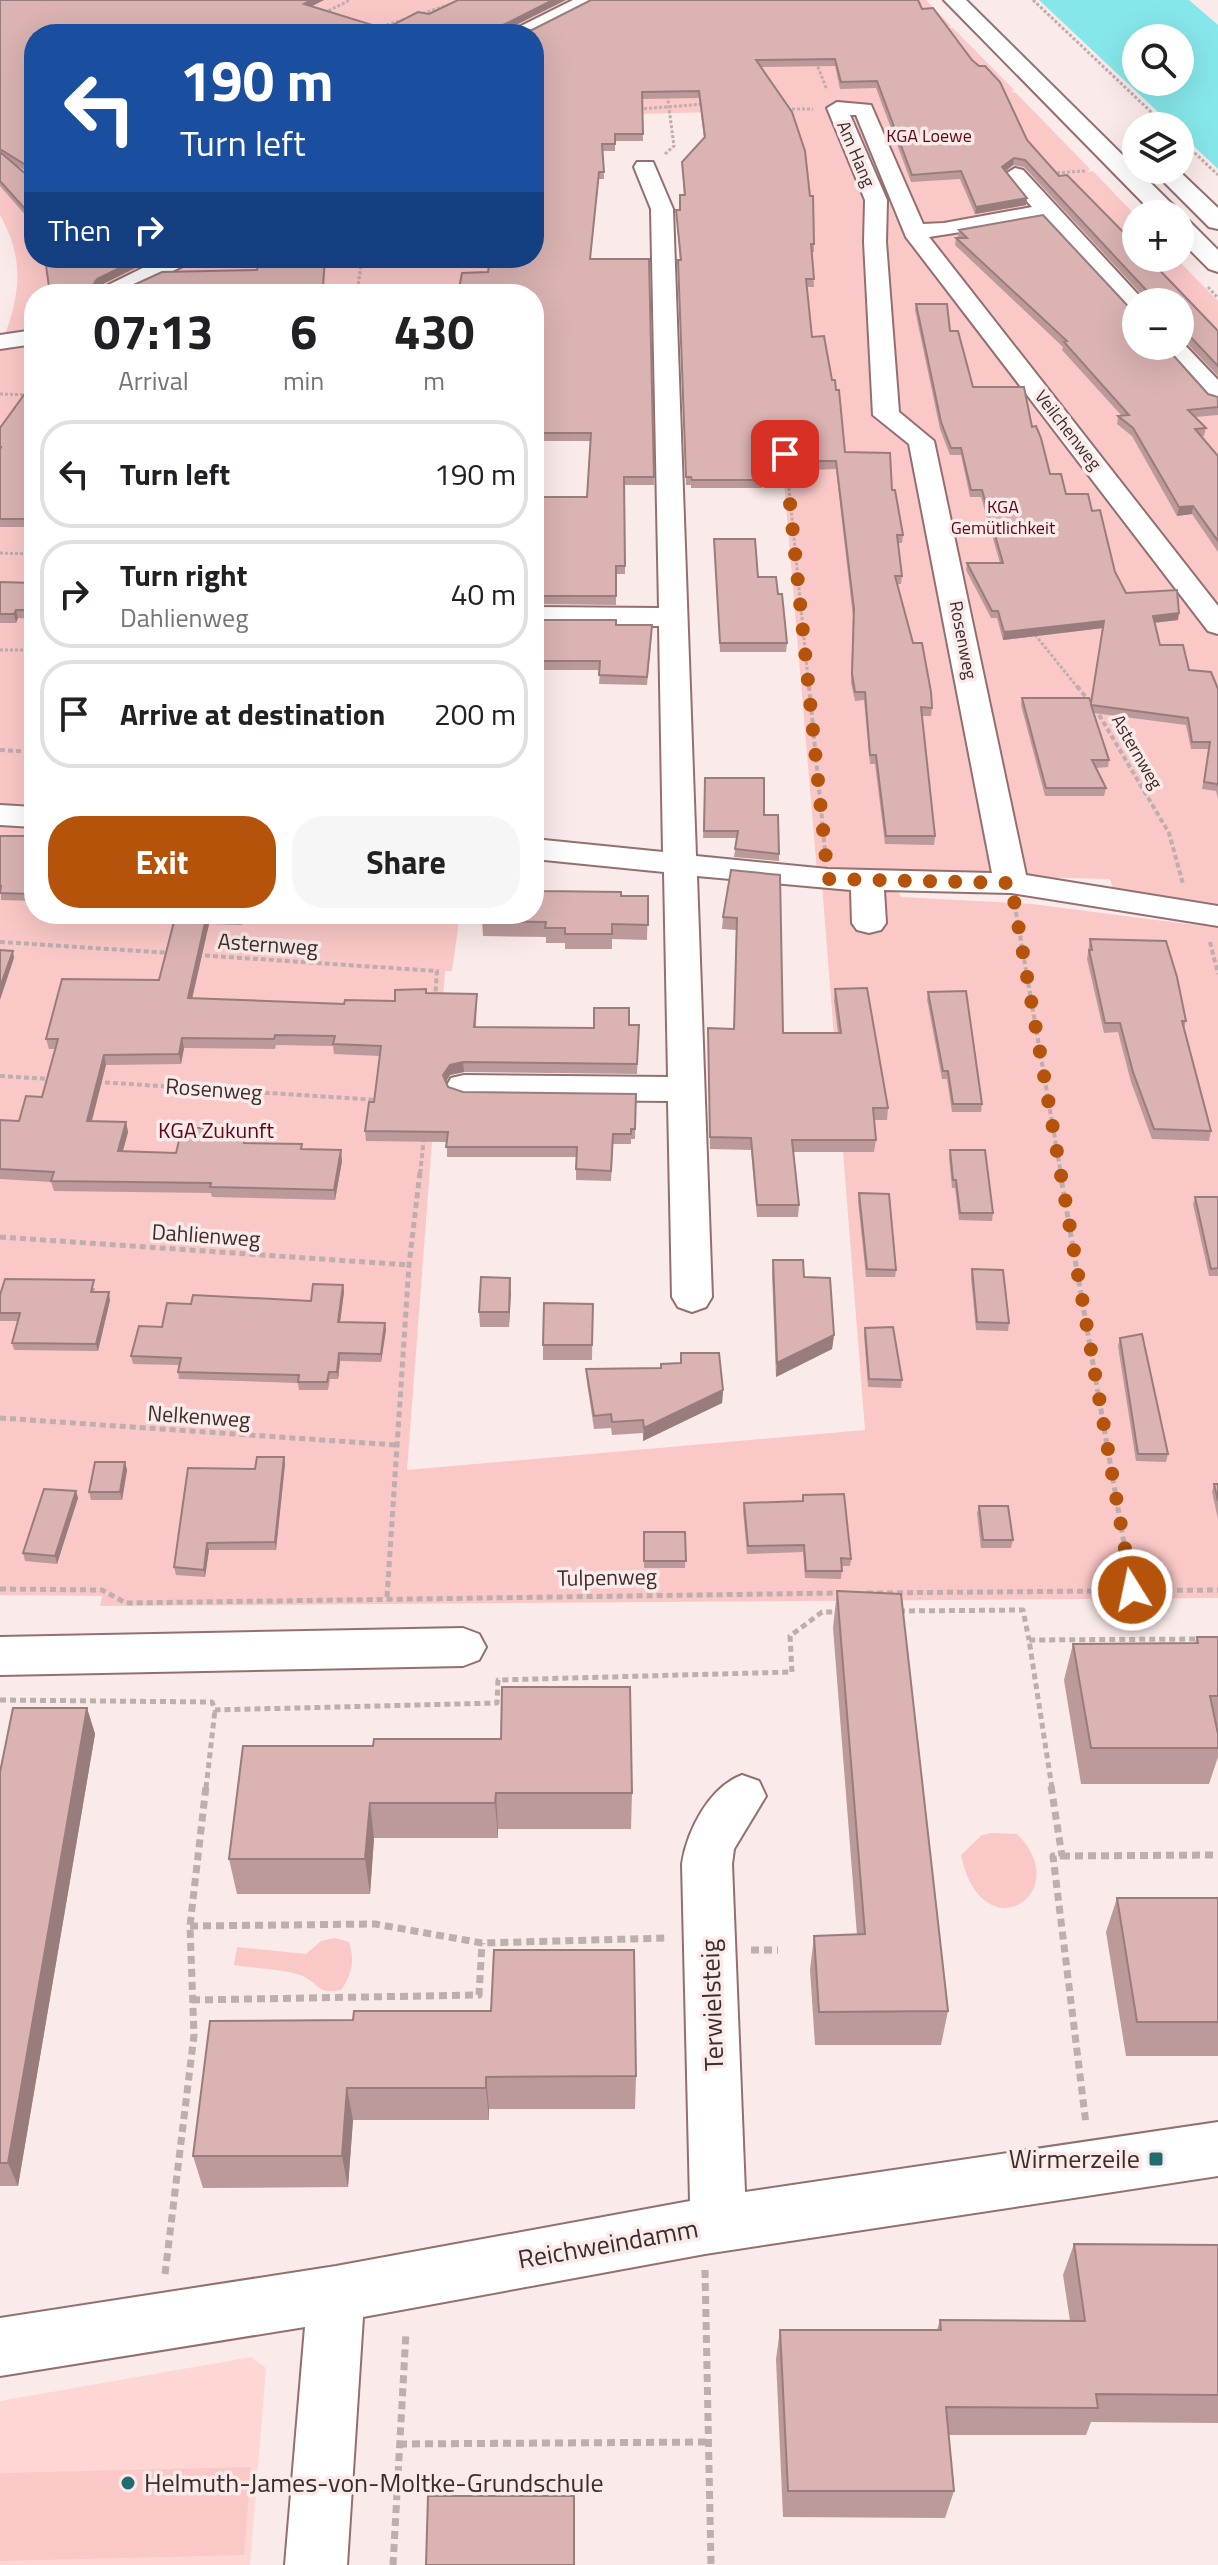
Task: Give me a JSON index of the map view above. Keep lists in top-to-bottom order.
{
  "streets": {
    "street": [
      "Am Hang",
      "Veilchenweg",
      "Rosenweg",
      "Terwielsteig",
      "Reichweindamm"
    ],
    "path": [
      "Asternweg",
      "Dahlienweg",
      "Nelkenweg",
      "Tulpenweg"
    ]
  },
  "crossings": [
    ["Am Hang", "Veilchenweg"],
    ["Am Hang", "Rosenweg"],
    ["Terwielsteig", "Reichweindamm"]
  ],
  "parks": ["KGA Loewe", "KGA Gemütlichkeit", "KGA Zukunft"],
  "places": {
    "transit": ["Wirmerzeile"],
    "other": ["Helmuth-James-von-Moltke-Grundschule"]
  },
  "page": {
    "map_buttons": ["+", "−"],
    "turn": ["190 m", "Turn left"],
    "then": "Then",
    "eta": [
      "07:13",
      "Arrival",
      "6",
      "min",
      "430",
      "m"
    ],
    "list": [
      {
        "name": "Turn left",
        "value": "190 m"
      },
      {
        "name": "Turn right",
        "note": "Dahlienweg",
        "value": "40 m"
      },
      {
        "name": "Arrive at destination",
        "value": "200 m"
      }
    ],
    "buttons": ["Exit", "Share"]
  }
}
